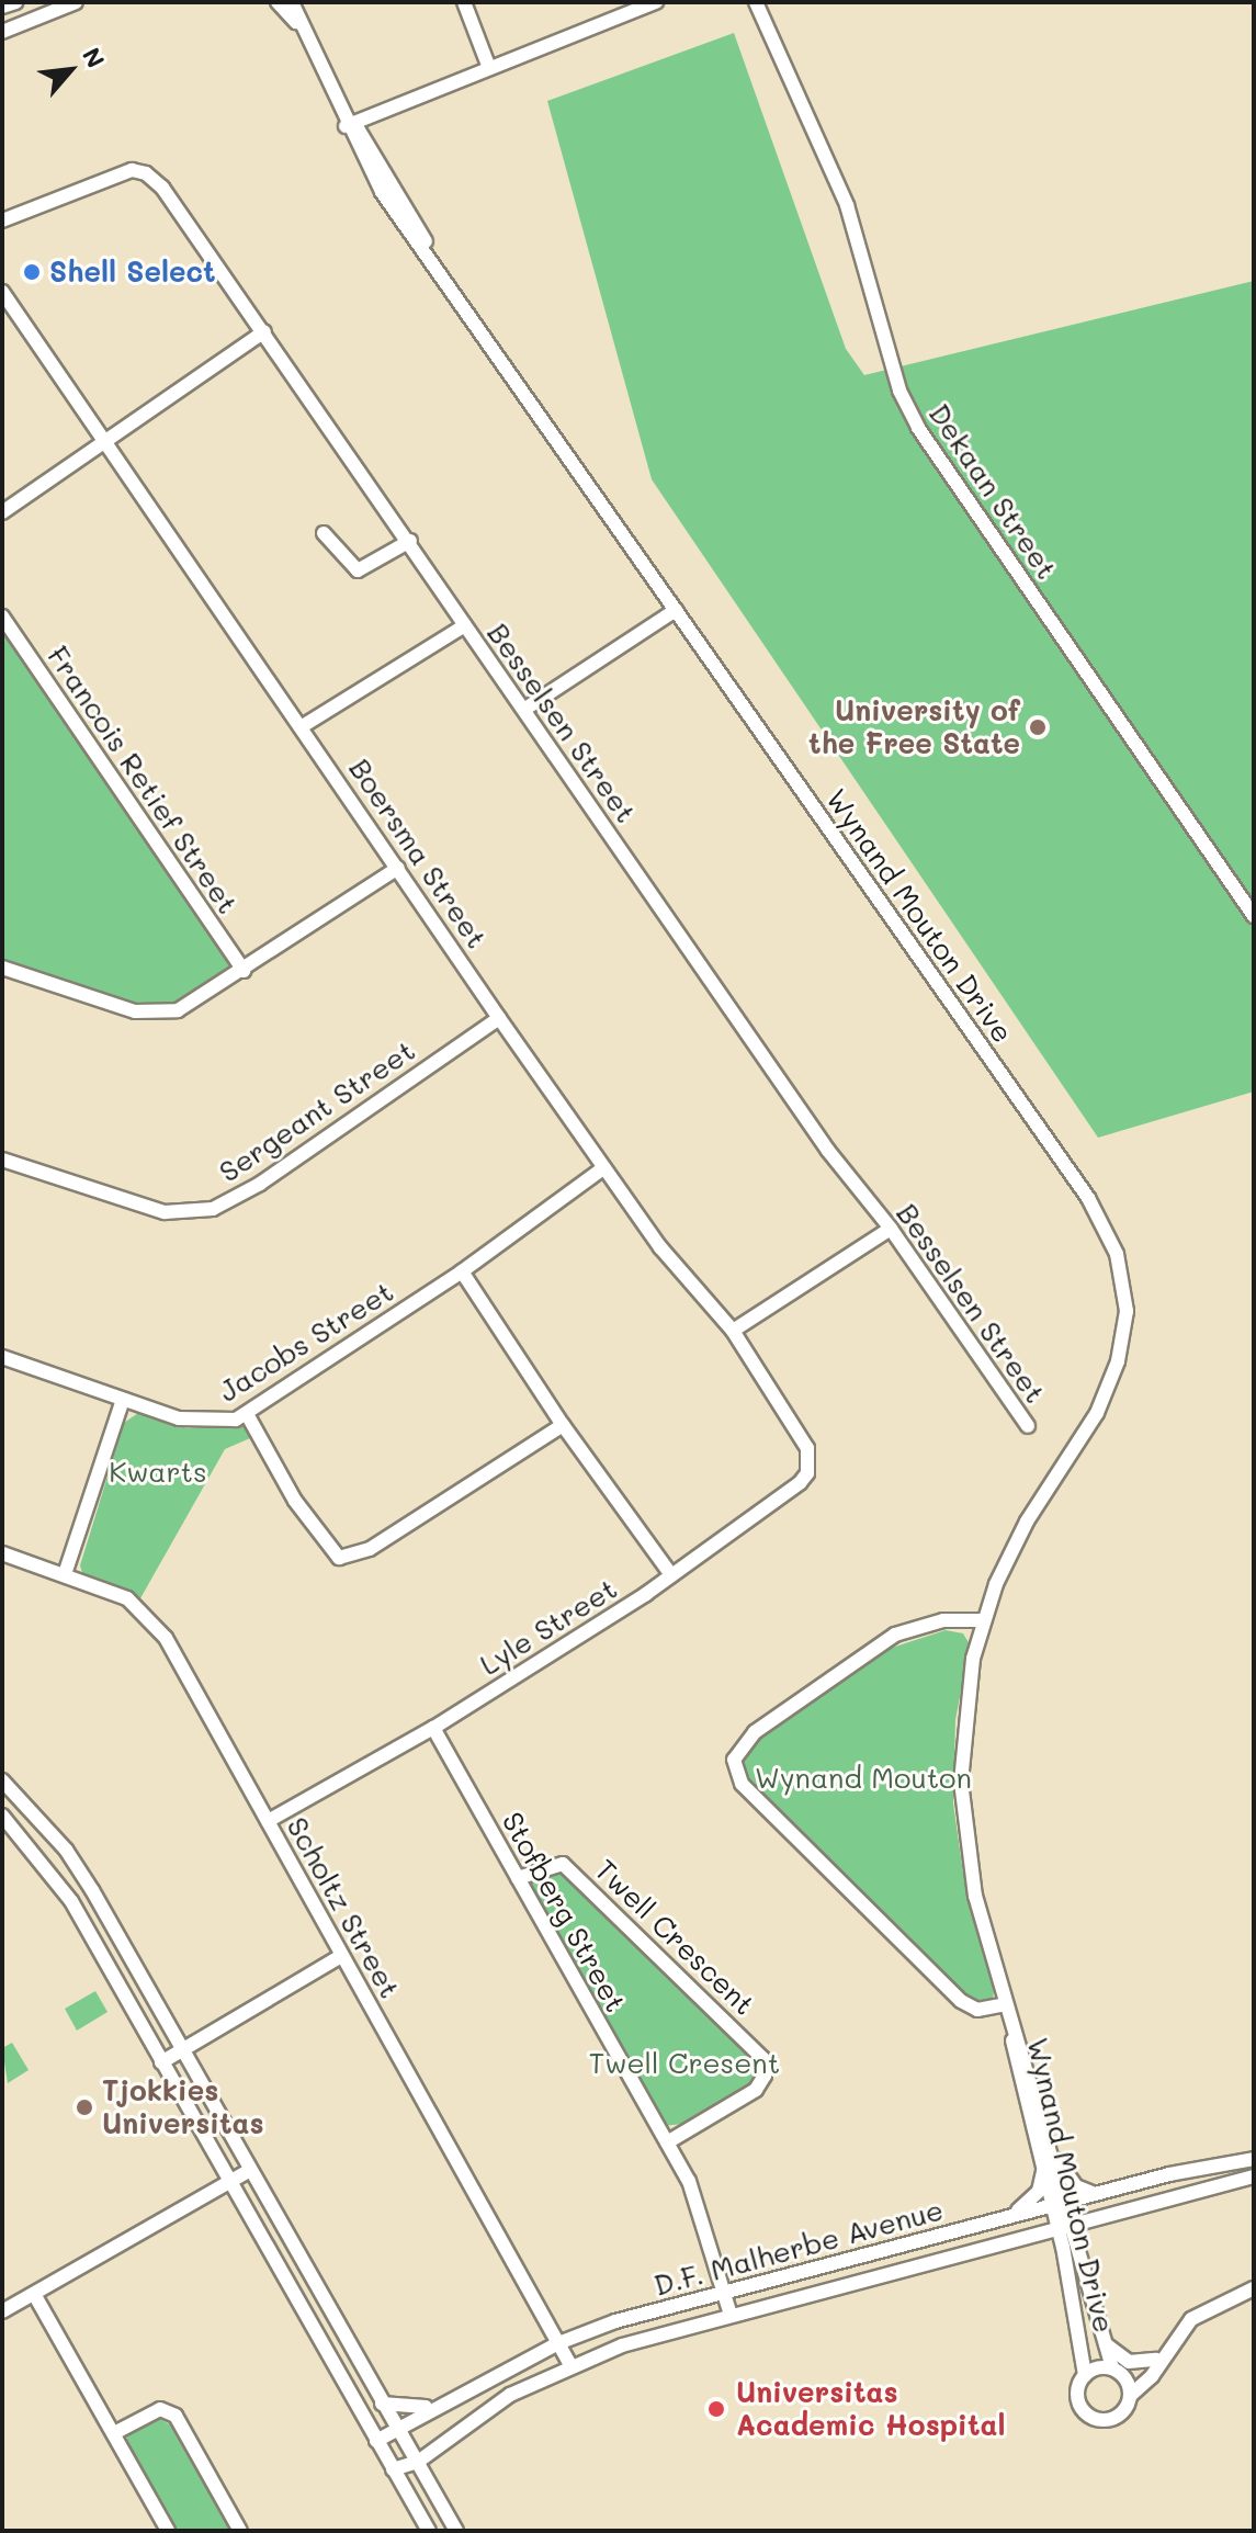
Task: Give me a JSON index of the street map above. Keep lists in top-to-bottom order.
{
  "streets": {
    "street": [
      "Dekaan Street",
      "Besselsen Street",
      "Francois Retief Street",
      "Boersma Street",
      "Wynand Mouton Drive",
      "Sergeant Street",
      "Jacobs Street",
      "Lyle Street",
      "Scholtz Street",
      "Stofberg Street",
      "Twell Crescent",
      "D.F. Malherbe Avenue"
    ]
  },
  "crossings": [
    ["Boersma Street", "Sergeant Street"],
    ["Boersma Street", "Jacobs Street"],
    ["Boersma Street", "Lyle Street"],
    ["Wynand Mouton Drive", "D.F. Malherbe Avenue"],
    ["Lyle Street", "Scholtz Street"],
    ["Lyle Street", "Stofberg Street"],
    ["Scholtz Street", "D.F. Malherbe Avenue"],
    ["Stofberg Street", "Twell Crescent"],
    ["Stofberg Street", "D.F. Malherbe Avenue"]
  ],
  "parks": ["Kwarts", "Wynand Mouton", "Twell Cresent"],
  "places": [
    "Shell Select",
    "University of the Free State",
    "Tjokkies Universitas",
    "Universitas Academic Hospital"
  ],
  "north": "top right"
}
